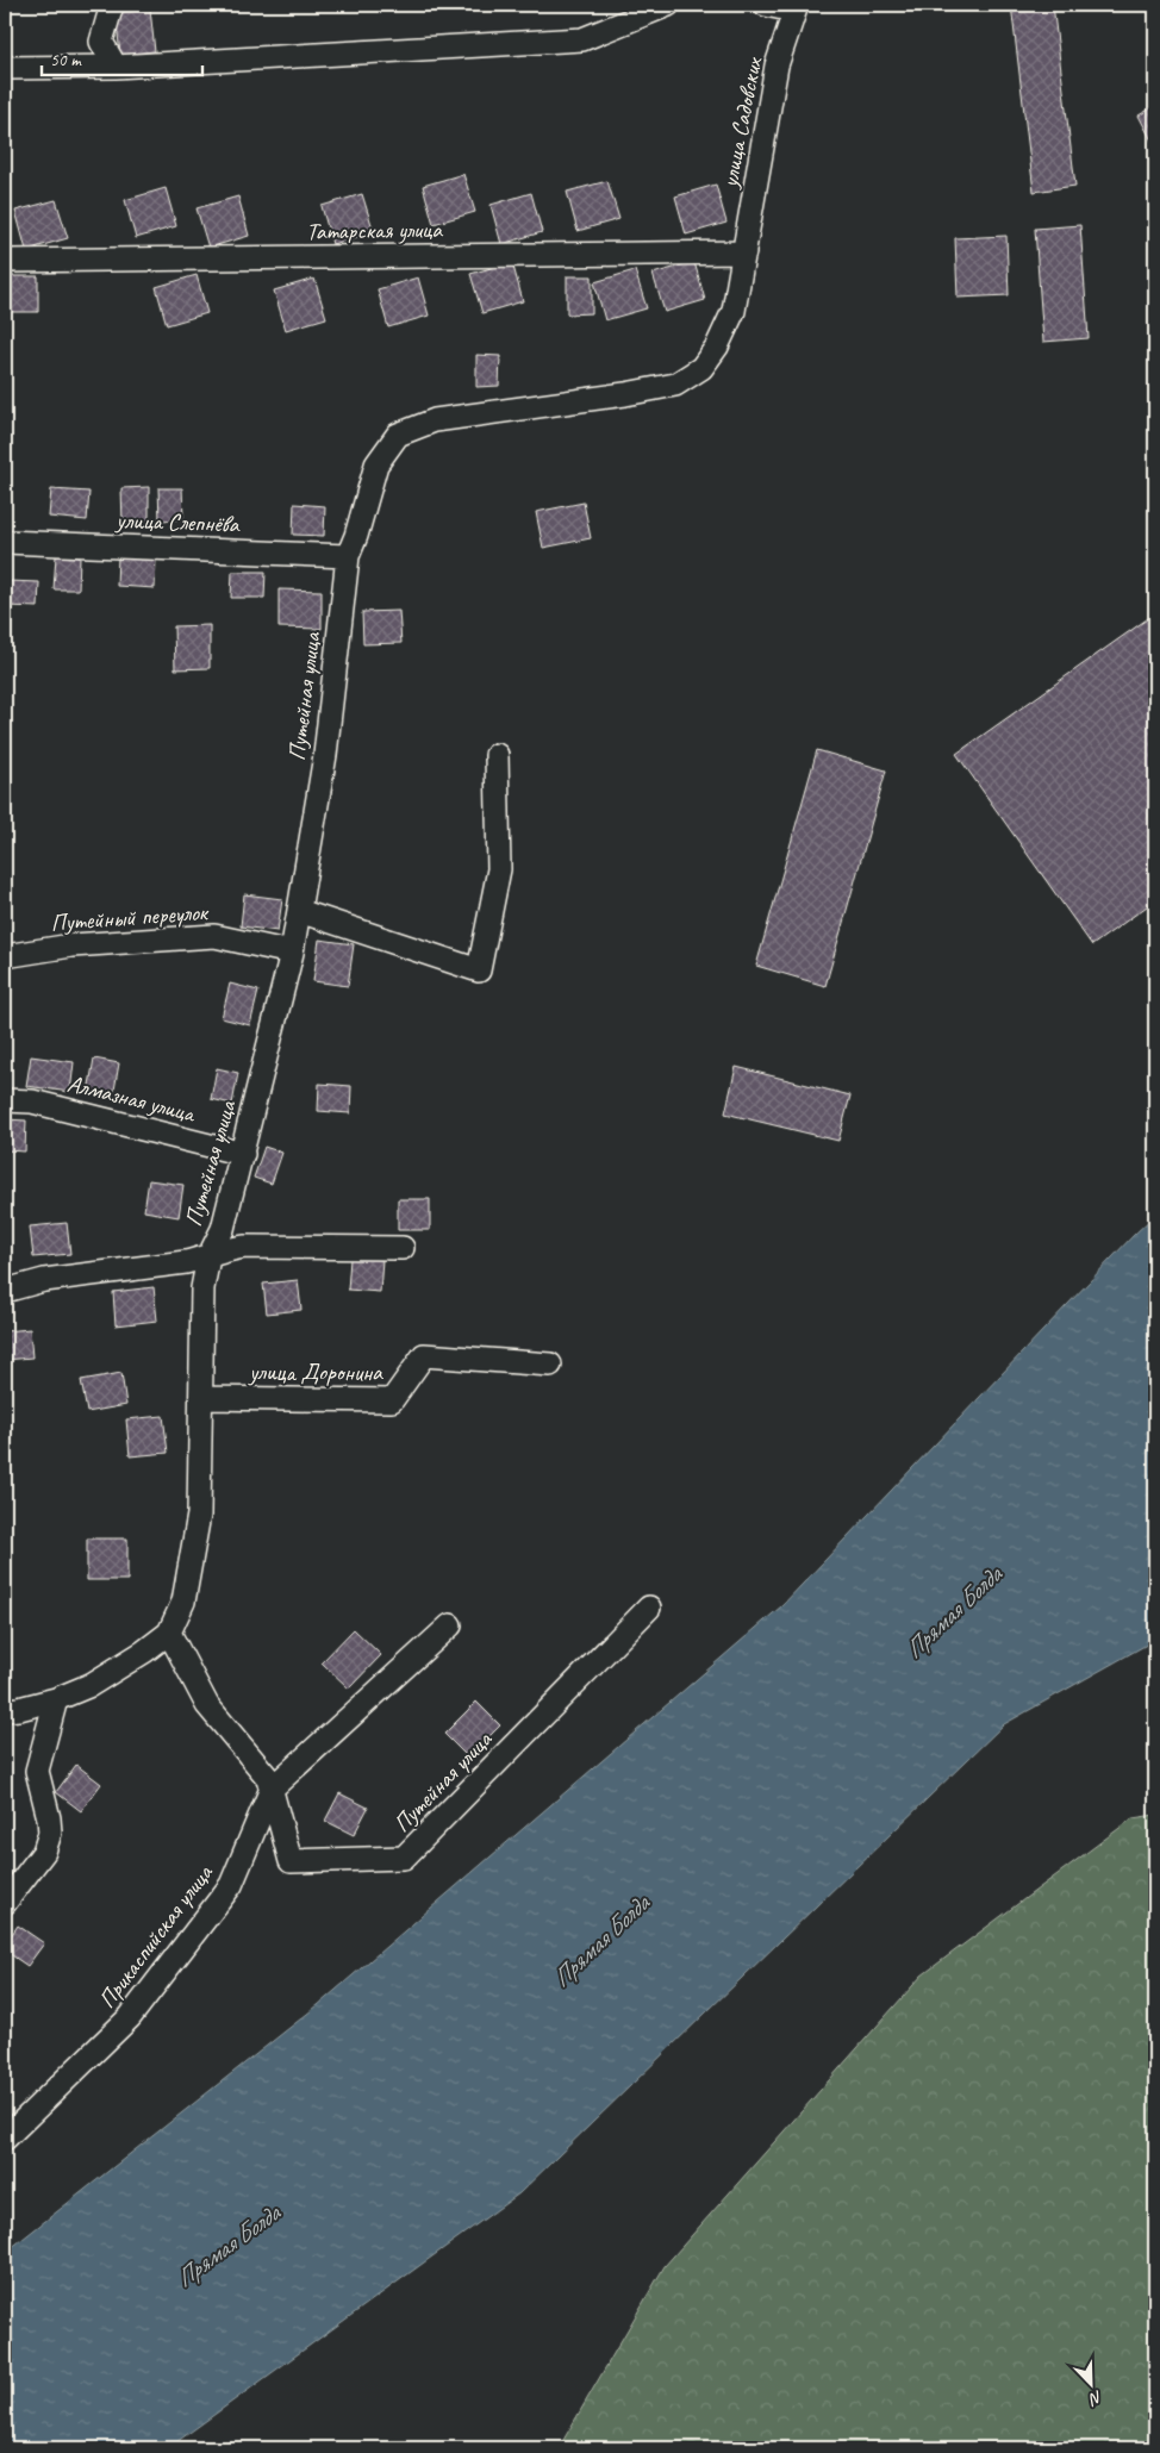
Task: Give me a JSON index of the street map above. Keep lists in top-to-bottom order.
{
  "streets": {
    "street": [
      "улица Садовских",
      "Татарская улица",
      "улица Слепнёва",
      "Путейная улица",
      "Путейный переулок",
      "Алмазная улица",
      "улица Доронина",
      "Прикаспийская улица"
    ]
  },
  "crossings": [
    ["улица Садовских", "Татарская улица"],
    ["улица Садовских", "Путейная улица"],
    ["Татарская улица", "Путейная улица"],
    ["улица Слепнёва", "Путейная улица"],
    ["Путейная улица", "Путейный переулок"],
    ["Путейная улица", "Алмазная улица"],
    ["Путейная улица", "улица Доронина"],
    ["Путейная улица", "Прикаспийская улица"]
  ],
  "water": ["Прямая Болда"],
  "scale_bar": "50 m",
  "north": "bottom right"
}
